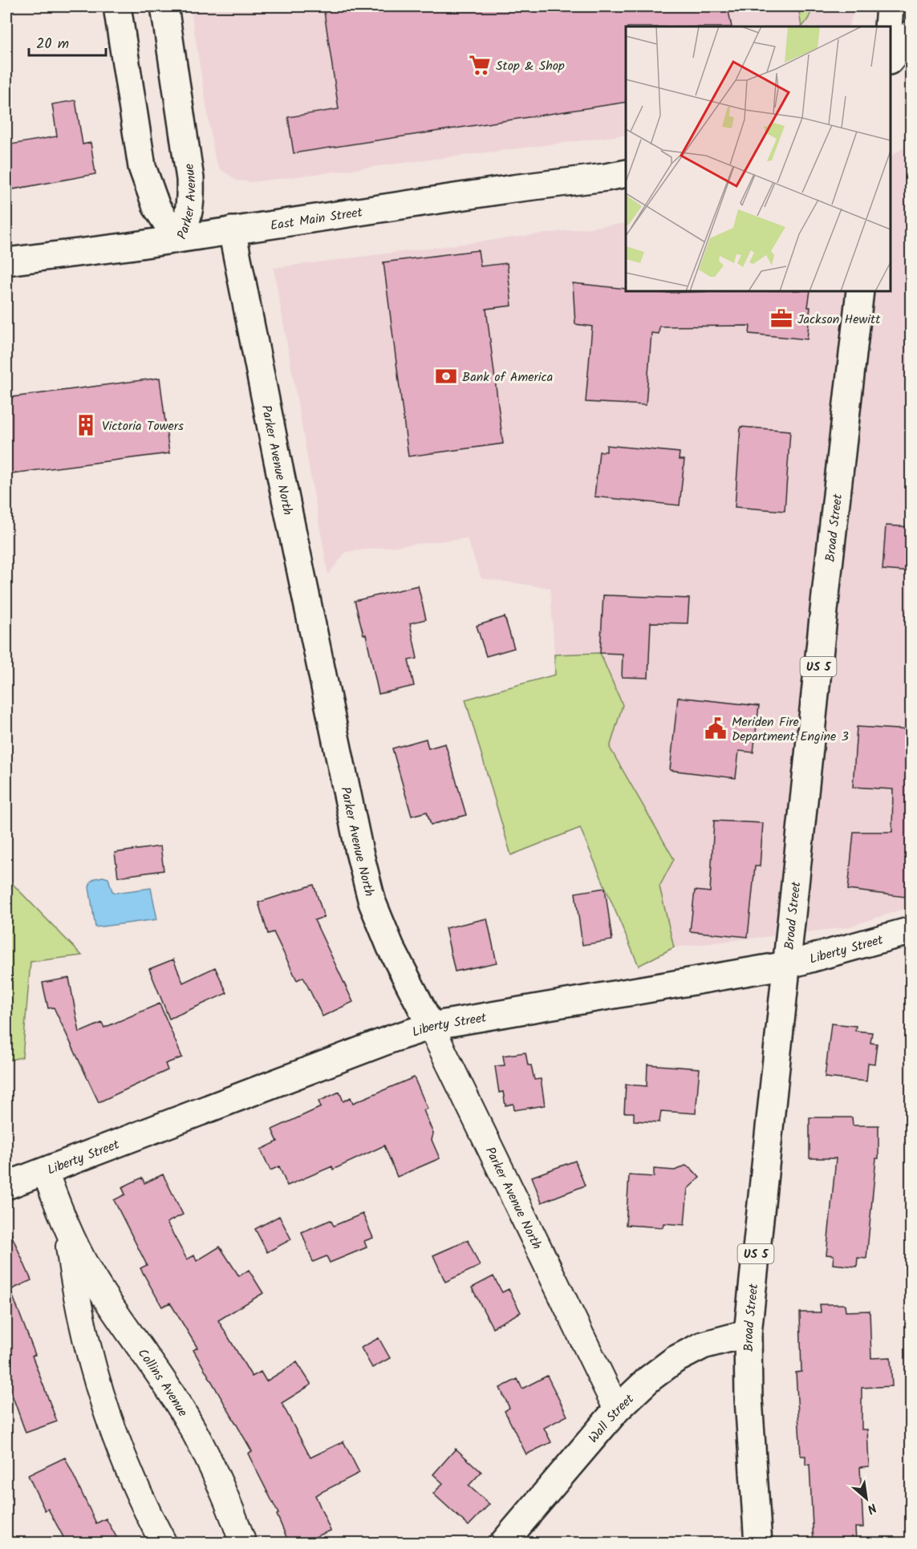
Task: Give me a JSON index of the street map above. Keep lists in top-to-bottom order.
{
  "streets": {
    "main road": [
      "Parker Avenue",
      "East Main Street",
      "Parker Avenue North",
      "Broad Street",
      "US 5",
      "Liberty Street",
      "Wall Street"
    ],
    "street": ["Collins Avenue"]
  },
  "crossings": [
    ["Parker Avenue", "East Main Street"],
    ["East Main Street", "Parker Avenue North"],
    ["Parker Avenue North", "Liberty Street"],
    ["Parker Avenue North", "Wall Street"],
    ["Broad Street", "Liberty Street"],
    ["Broad Street", "Wall Street"],
    ["Liberty Street", "Collins Avenue"]
  ],
  "places": {
    "supermarket": ["Stop & Shop"],
    "office": ["Jackson Hewitt"],
    "bank": ["Bank of America"],
    "building": ["Victoria Towers"],
    "public building": ["Meriden Fire Department Engine 3"]
  },
  "scale_bar": "20 m",
  "north": "bottom right"
}
